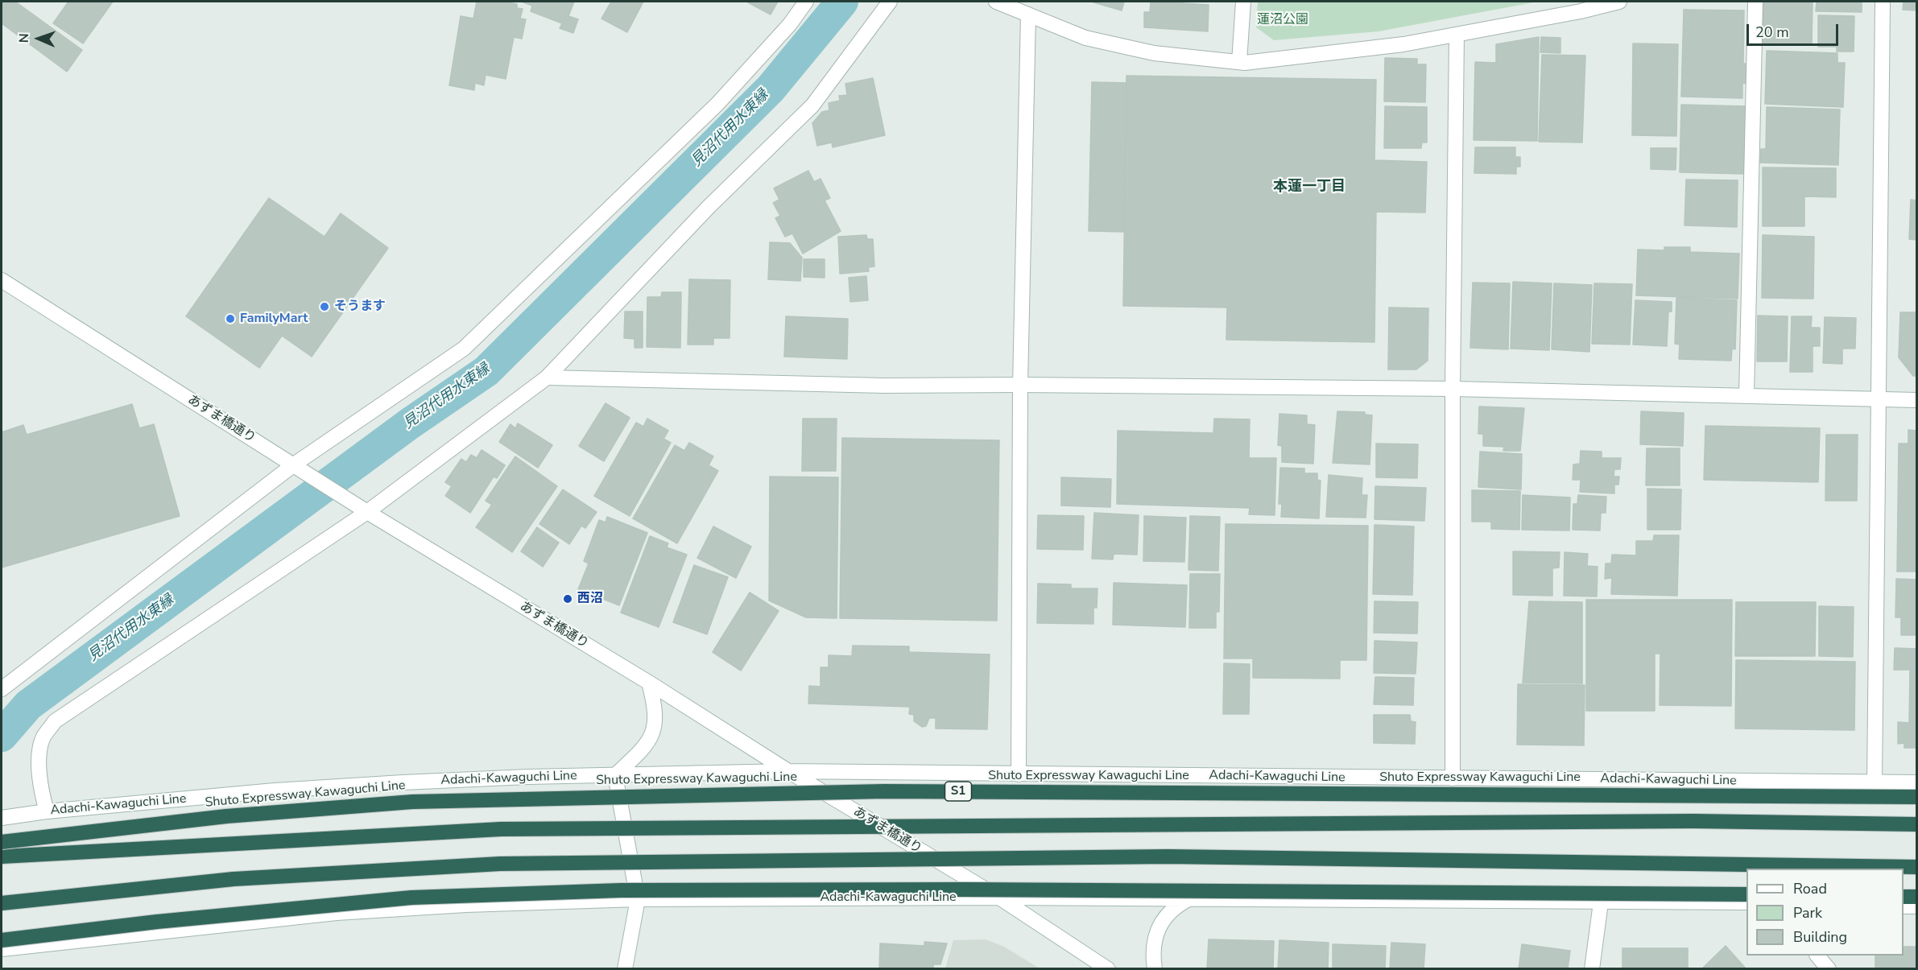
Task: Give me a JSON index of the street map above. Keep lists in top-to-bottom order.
{
  "streets": {
    "highway": ["Shuto Expressway Kawaguchi Line", "S1"],
    "street": ["あずま橋通り", "Adachi-Kawaguchi Line"]
  },
  "crossings": [
    ["あずま橋通り", "Adachi-Kawaguchi Line"]
  ],
  "districts": ["本蓮一丁目"],
  "water": ["見沼代用水東縁"],
  "parks": ["蓮沼公園"],
  "places": ["そうます", "FamilyMart", "西沼"],
  "legend": ["Road", "Park", "Building"],
  "scale_bar": "20 m",
  "north": "left"
}
